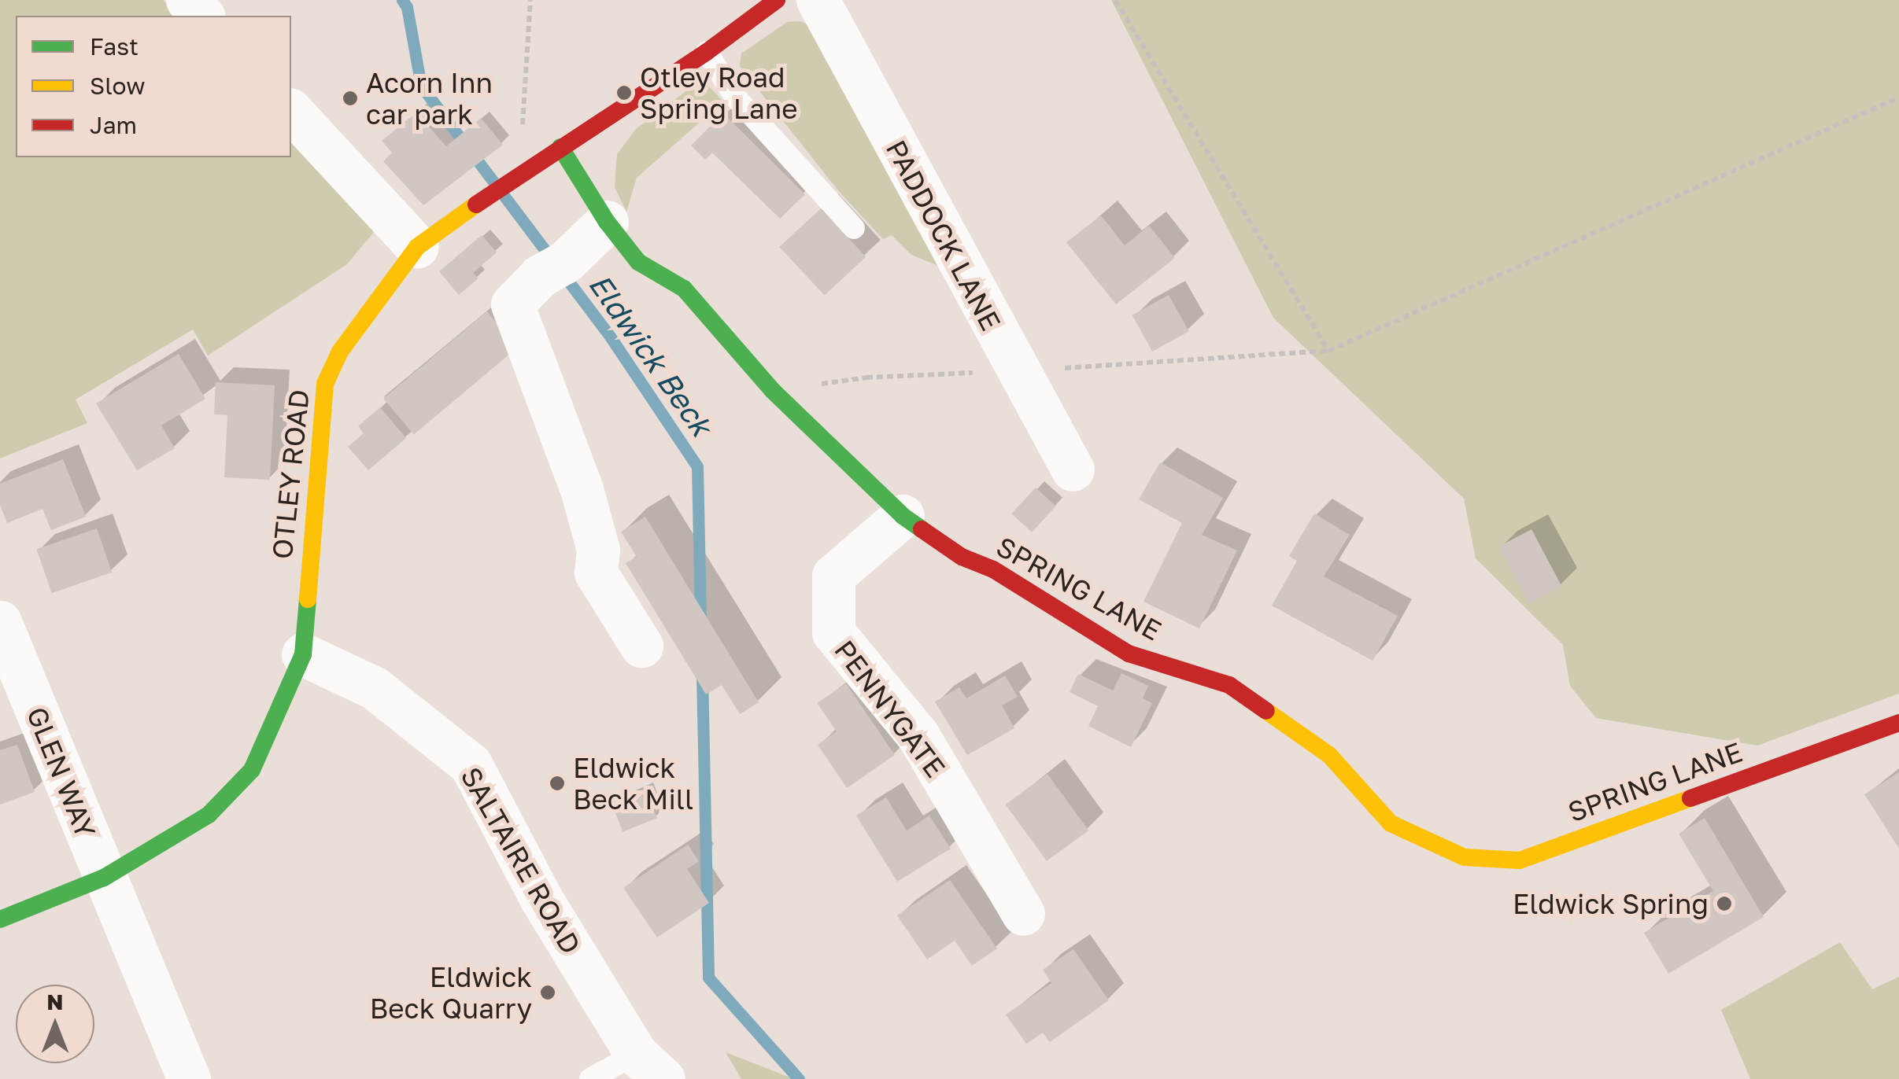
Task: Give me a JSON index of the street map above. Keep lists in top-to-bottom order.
{
  "streets": {
    "street": [
      "PADDOCK LANE",
      "OTLEY ROAD",
      "SPRING LANE",
      "PENNYGATE",
      "GLEN WAY",
      "SALTAIRE ROAD"
    ]
  },
  "crossings": [
    ["OTLEY ROAD", "SPRING LANE"],
    ["OTLEY ROAD", "GLEN WAY"],
    ["OTLEY ROAD", "SALTAIRE ROAD"],
    ["SPRING LANE", "PENNYGATE"]
  ],
  "water": ["Eldwick Beck"],
  "places": [
    "Otley Road Spring Lane",
    "Acorn Inn car park",
    "Eldwick Beck Mill",
    "Eldwick Spring",
    "Eldwick Beck Quarry"
  ],
  "legend": ["Fast", "Slow", "Jam"],
  "north": "top"
}
